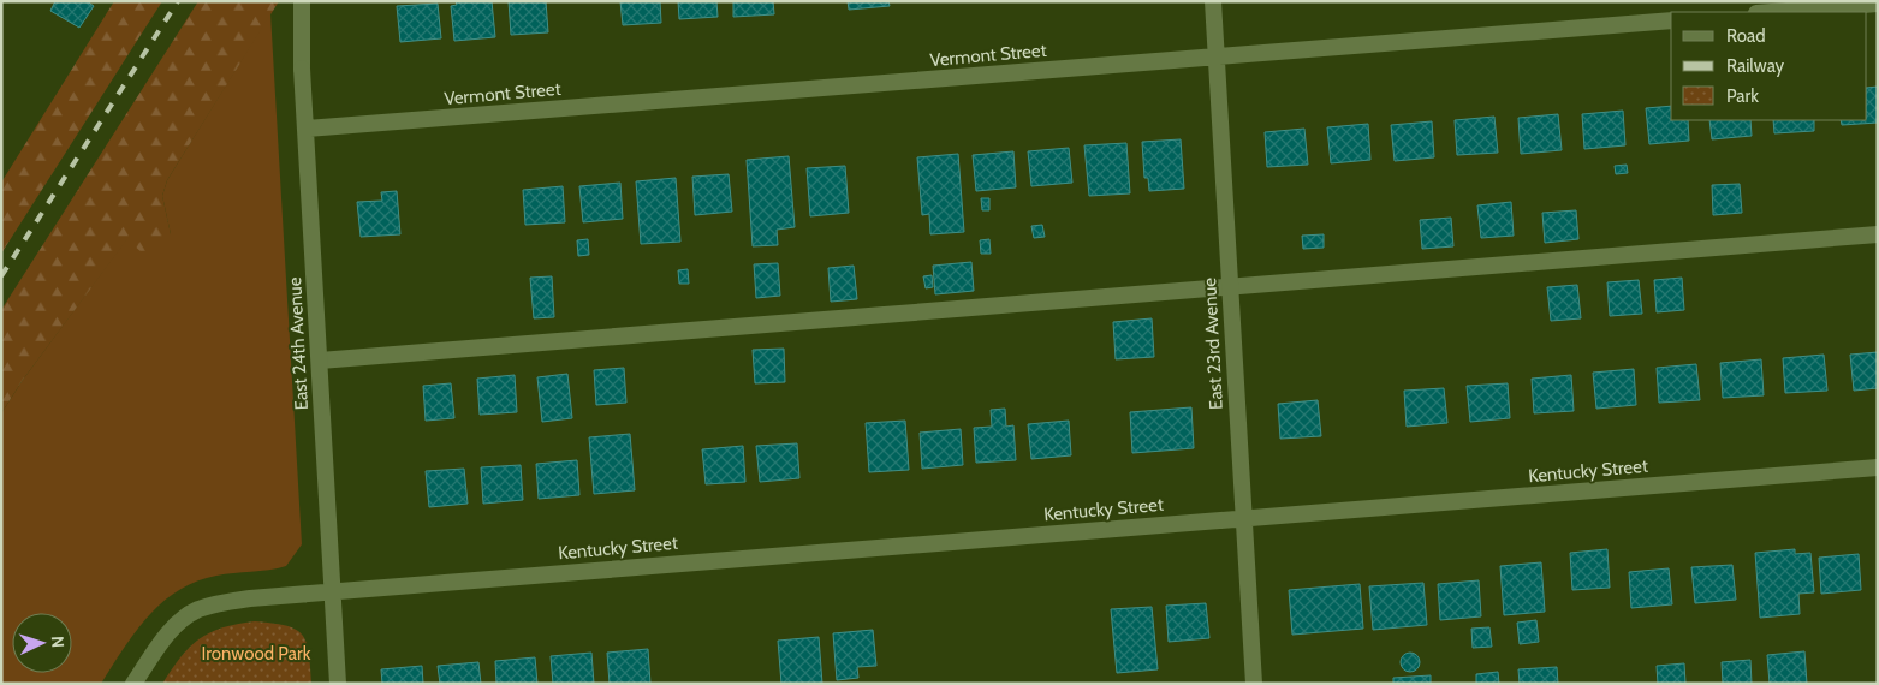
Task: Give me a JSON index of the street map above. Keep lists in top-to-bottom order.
{
  "streets": {
    "street": [
      "Vermont Street",
      "East 24th Avenue",
      "East 23rd Avenue",
      "Kentucky Street"
    ]
  },
  "crossings": [
    ["Vermont Street", "East 24th Avenue"],
    ["Vermont Street", "East 23rd Avenue"],
    ["East 24th Avenue", "Kentucky Street"],
    ["East 23rd Avenue", "Kentucky Street"]
  ],
  "parks": ["Ironwood Park"],
  "legend": ["Road", "Railway", "Park"],
  "north": "right"
}
